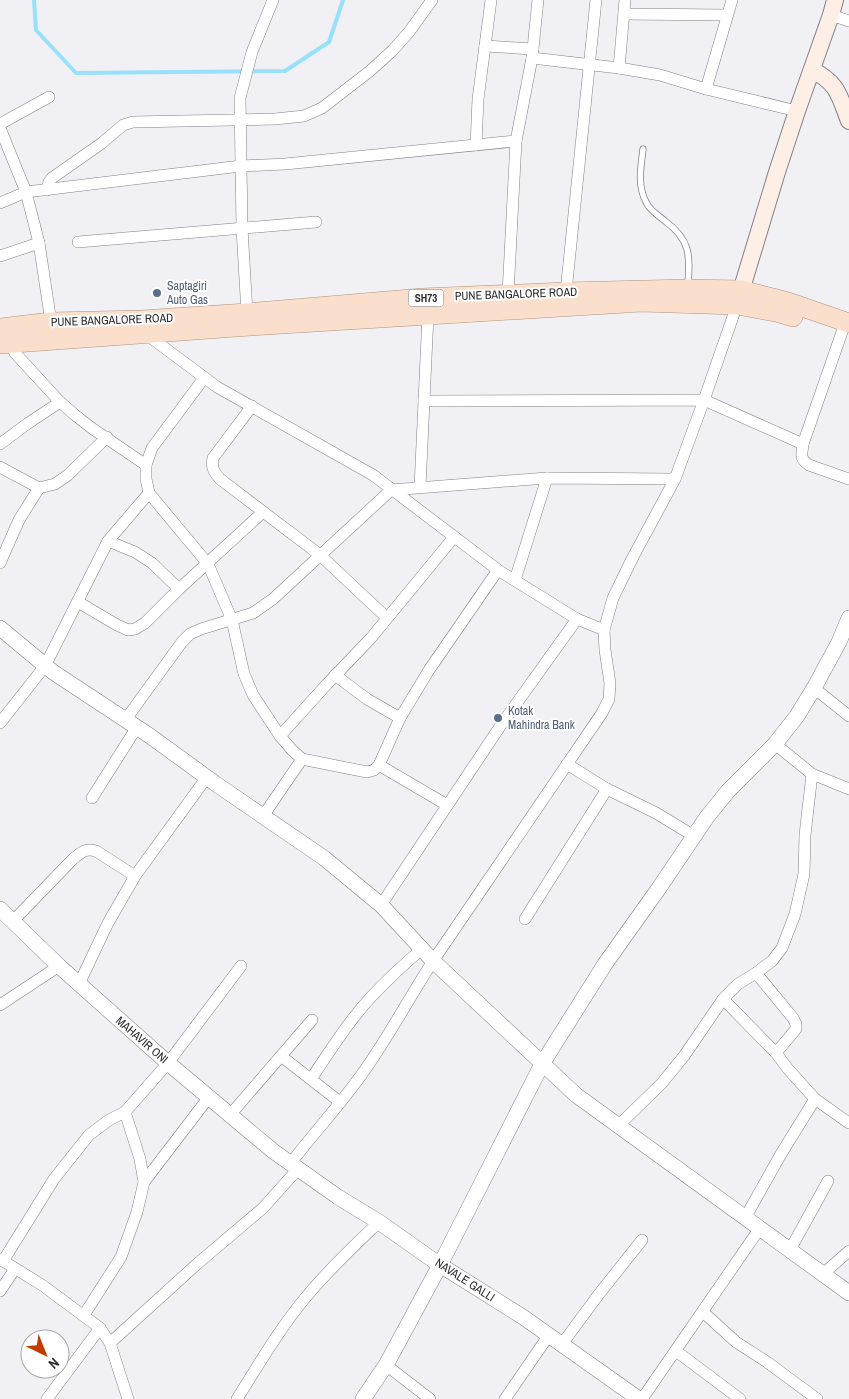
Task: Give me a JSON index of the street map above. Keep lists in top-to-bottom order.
{
  "streets": {
    "main road": ["PUNE BANGALORE ROAD", "SH73"],
    "street": ["MAHAVIR ONI", "NAVALE GALLI"]
  },
  "crossings": [
    ["MAHAVIR ONI", "NAVALE GALLI"]
  ],
  "places": ["Saptagiri Auto Gas", "Kotak Mahindra Bank"],
  "north": "bottom right"
}
